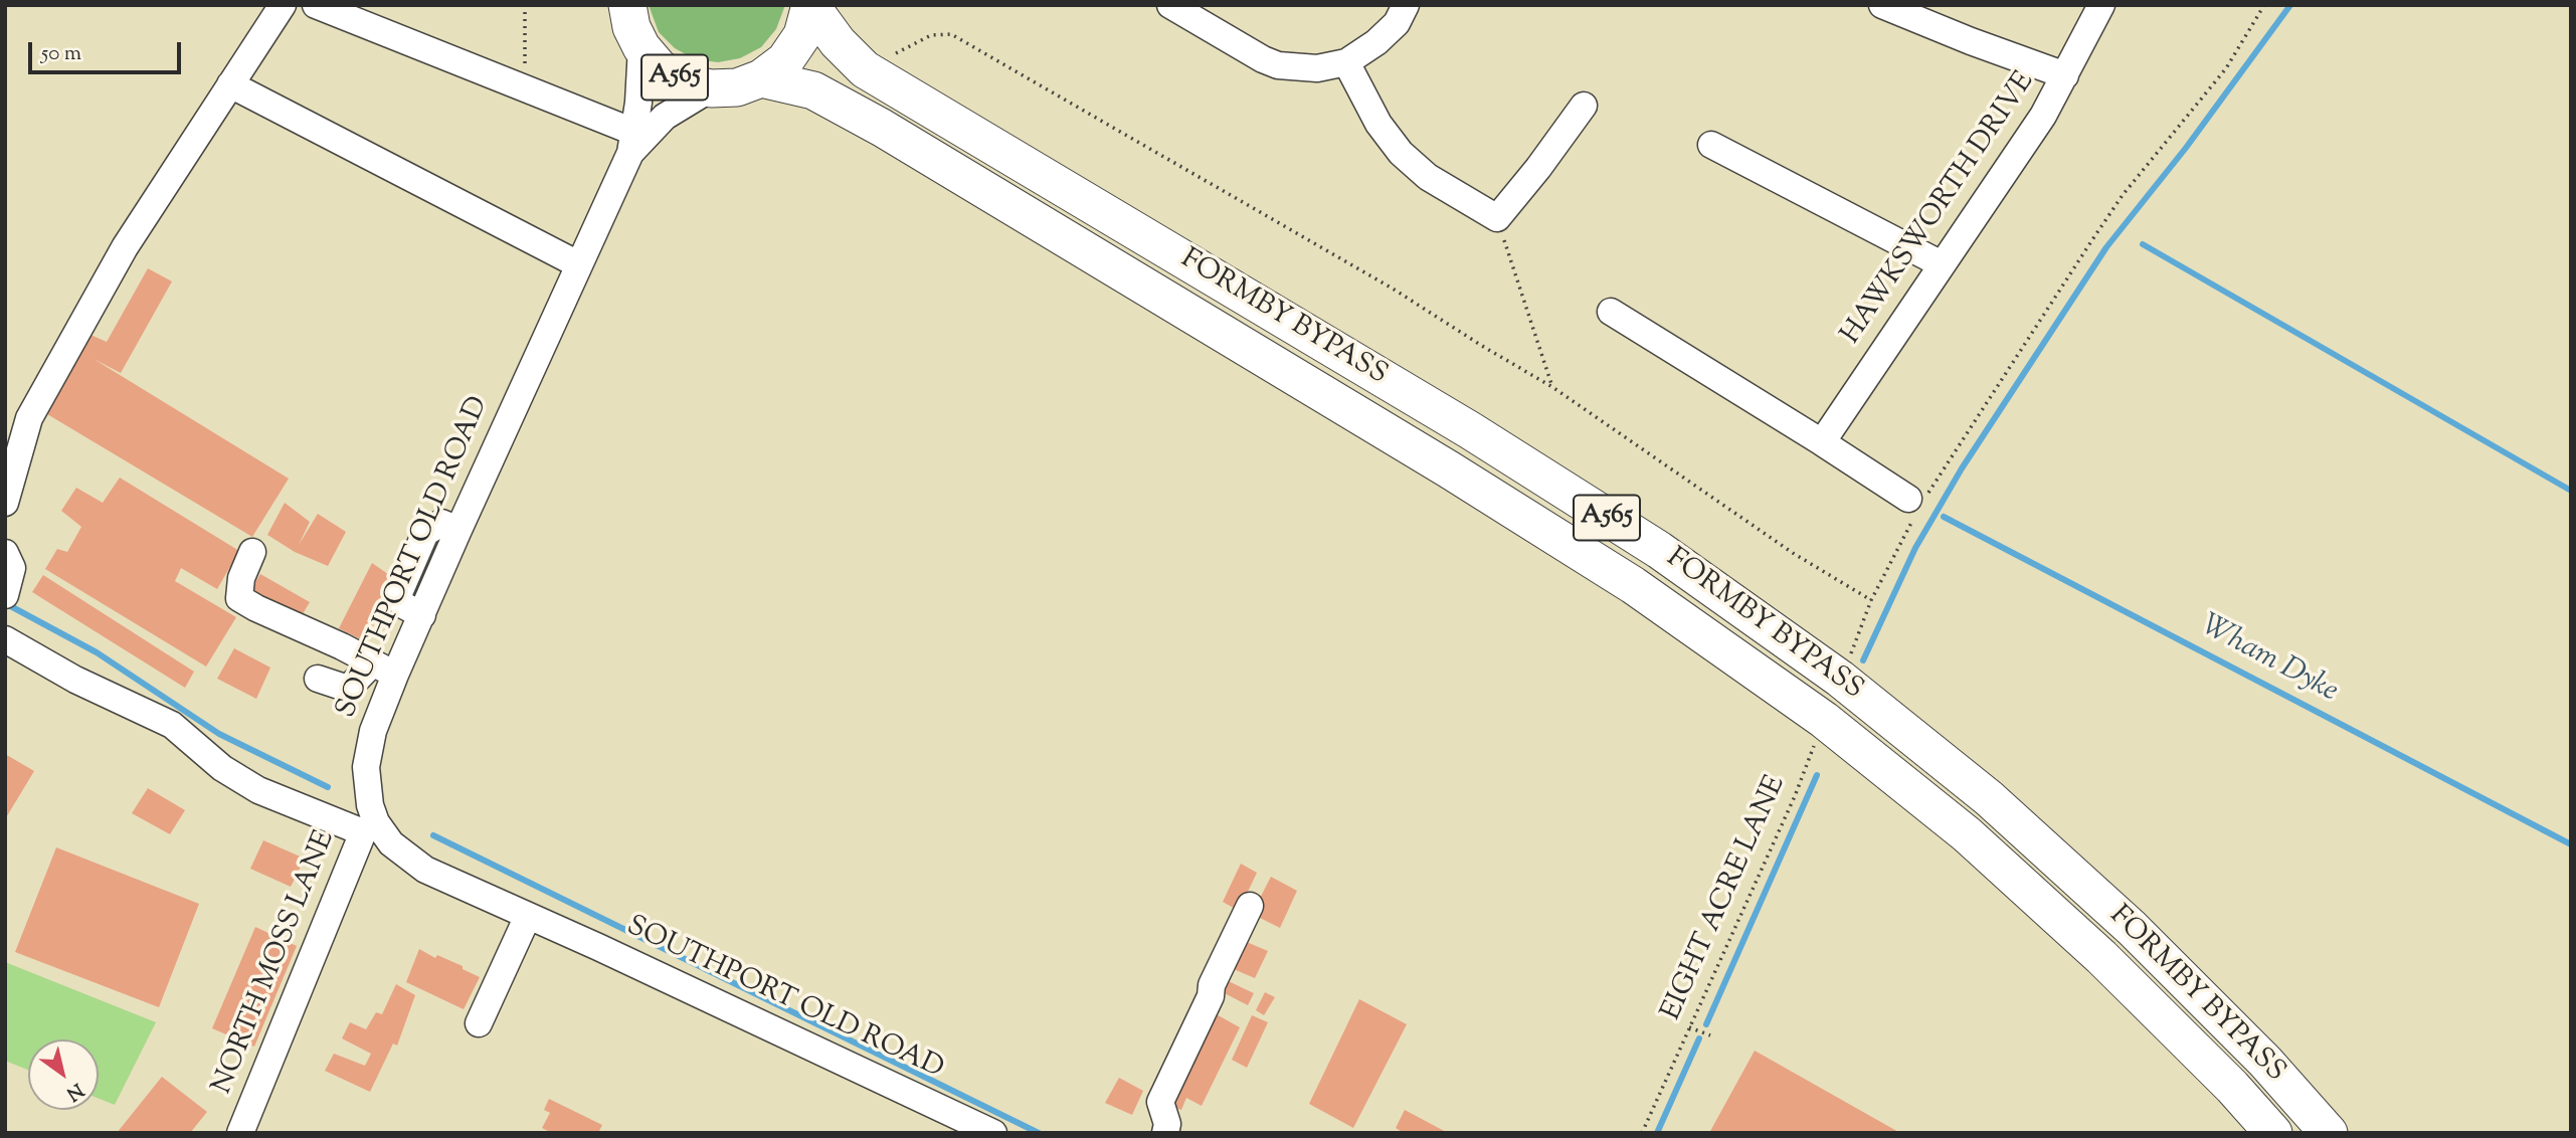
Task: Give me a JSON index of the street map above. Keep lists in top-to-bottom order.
{
  "streets": {
    "highway": ["A565", "FORMBY BYPASS"],
    "street": ["HAWKSWORTH DRIVE", "SOUTHPORT OLD ROAD", "NORTH MOSS LANE"],
    "path": ["EIGHT ACRE LANE"]
  },
  "crossings": [
    ["A565", "FORMBY BYPASS"],
    ["FORMBY BYPASS", "EIGHT ACRE LANE"],
    ["SOUTHPORT OLD ROAD", "NORTH MOSS LANE"]
  ],
  "water": ["Wham Dyke"],
  "scale_bar": "50 m",
  "north": "bottom right"
}
